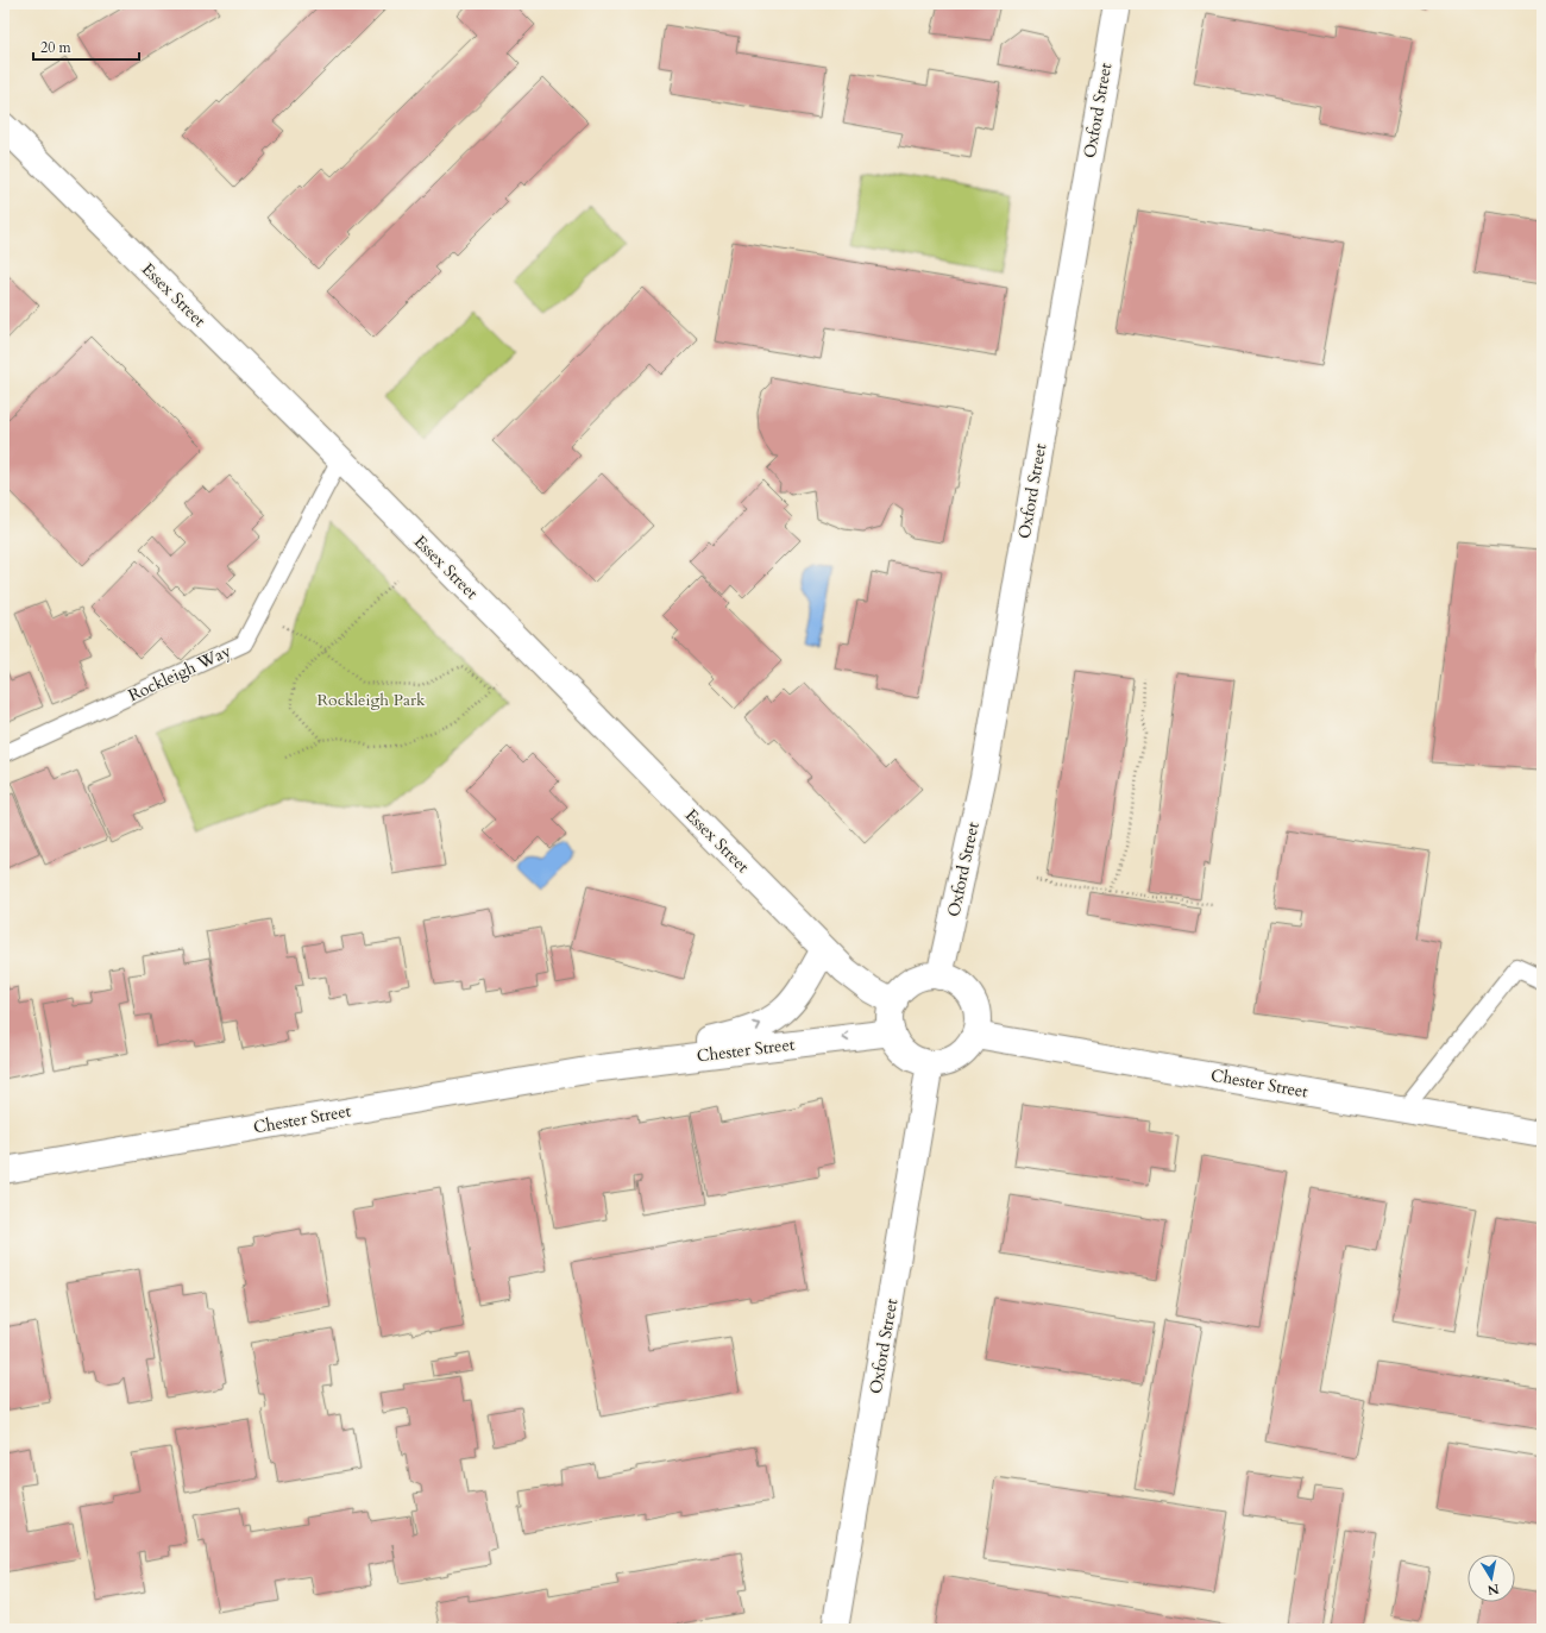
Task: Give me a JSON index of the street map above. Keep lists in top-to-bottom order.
{
  "streets": {
    "street": ["Oxford Street", "Essex Street", "Chester Street"],
    "lane": ["Rockleigh Way"]
  },
  "crossings": [
    ["Oxford Street", "Essex Street"],
    ["Oxford Street", "Chester Street"],
    ["Essex Street", "Rockleigh Way"],
    ["Essex Street", "Chester Street"]
  ],
  "parks": ["Rockleigh Park"],
  "scale_bar": "20 m",
  "north": "bottom"
}
